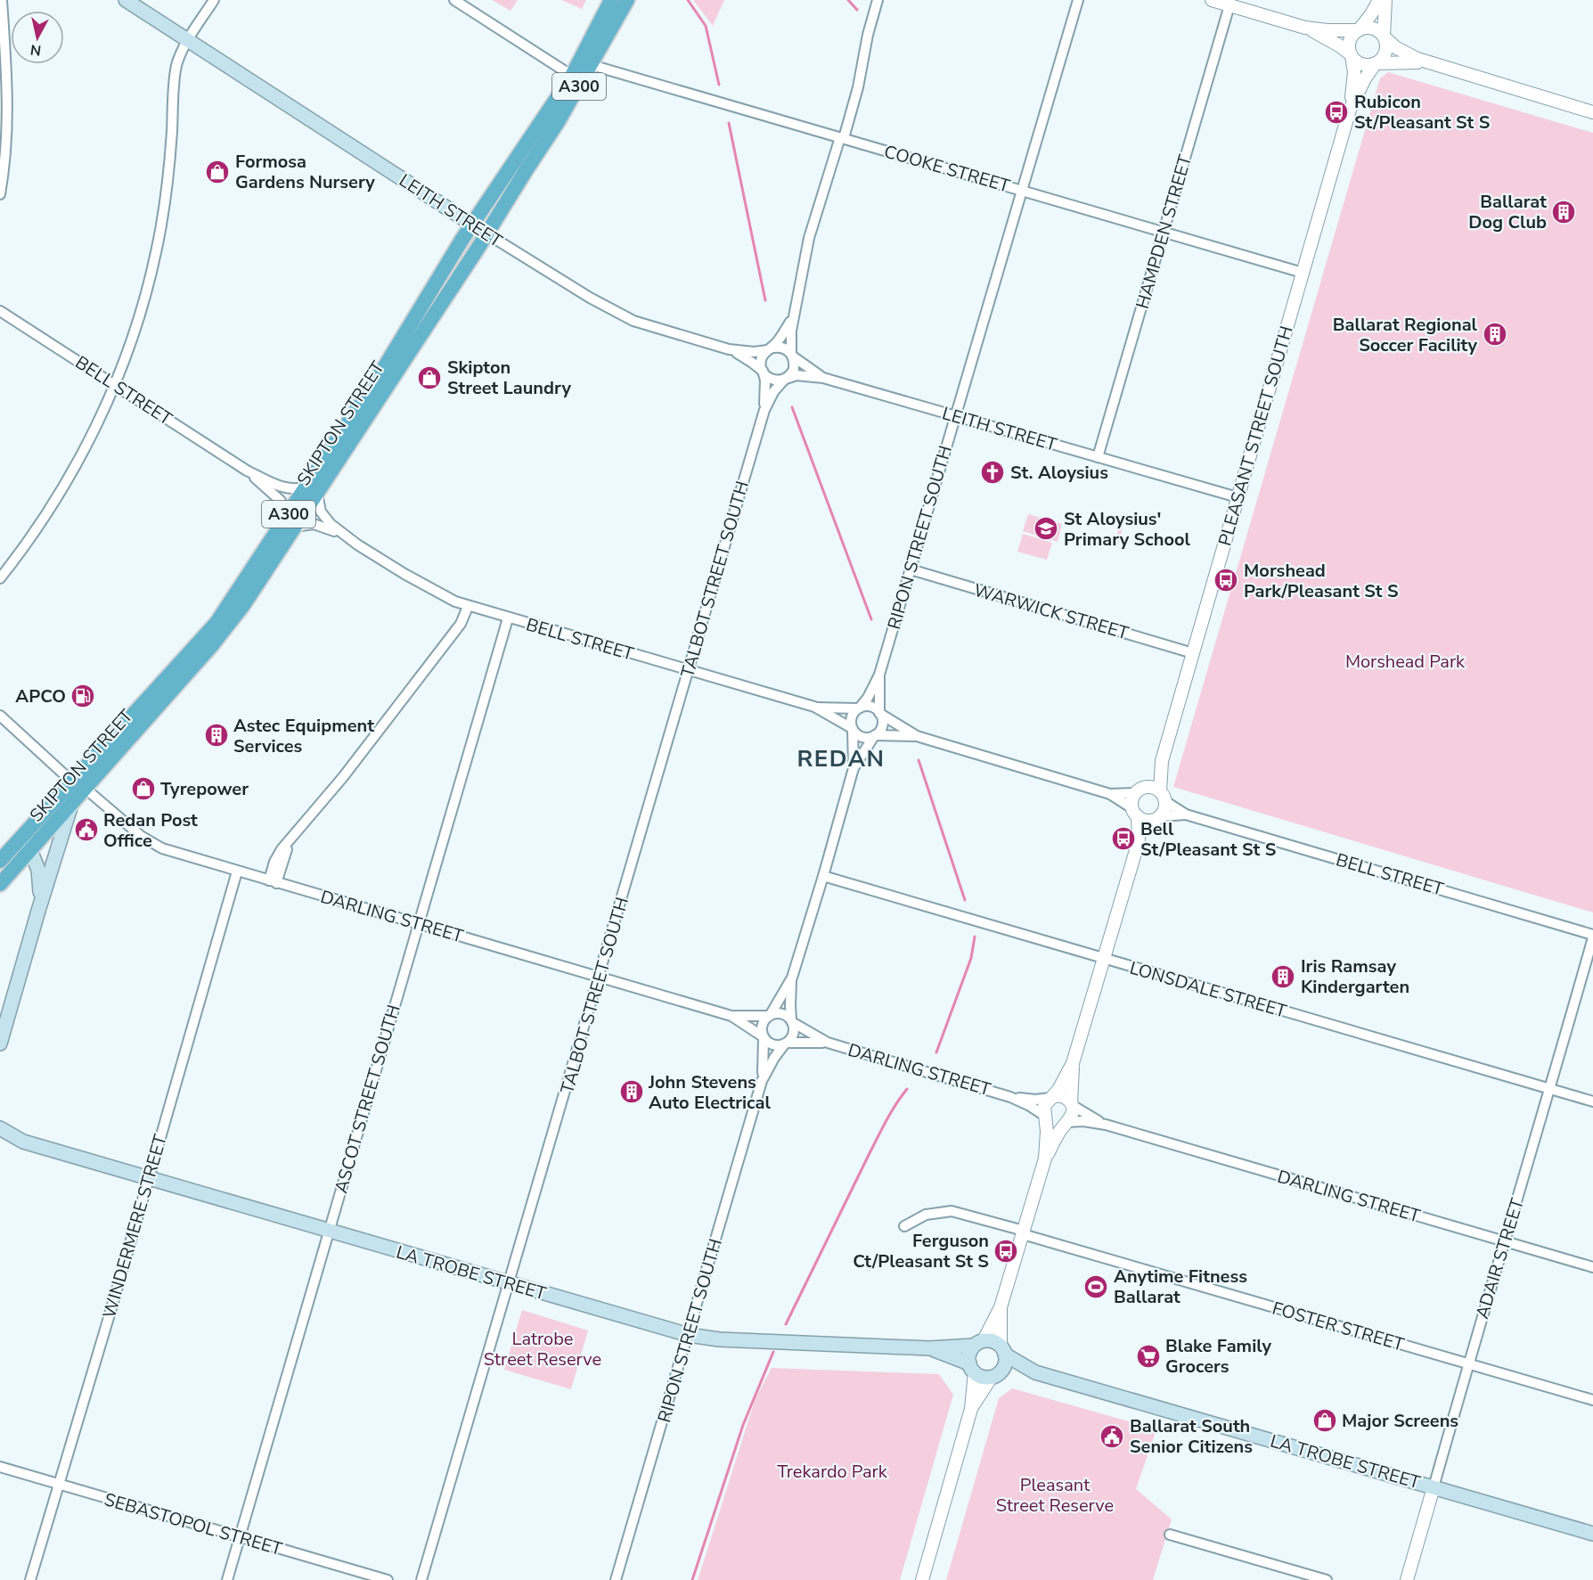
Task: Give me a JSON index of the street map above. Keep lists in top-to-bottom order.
{
  "streets": {
    "highway": ["A300", "SKIPTON STREET"],
    "main road": ["LEITH STREET", "LA TROBE STREET"],
    "street": [
      "COOKE STREET",
      "HAMPDEN STREET",
      "BELL STREET",
      "PLEASANT STREET SOUTH",
      "RIPON STREET SOUTH",
      "TALBOT STREET SOUTH",
      "WARWICK STREET",
      "DARLING STREET",
      "LONSDALE STREET",
      "ASCOT STREET SOUTH",
      "WINDERMERE STREET",
      "ADAIR STREET",
      "FOSTER STREET",
      "SEBASTOPOL STREET"
    ]
  },
  "crossings": [
    ["COOKE STREET", "HAMPDEN STREET"],
    ["COOKE STREET", "SKIPTON STREET"],
    ["COOKE STREET", "PLEASANT STREET SOUTH"],
    ["COOKE STREET", "RIPON STREET SOUTH"],
    ["LEITH STREET", "HAMPDEN STREET"],
    ["LEITH STREET", "SKIPTON STREET"],
    ["LEITH STREET", "PLEASANT STREET SOUTH"],
    ["LEITH STREET", "RIPON STREET SOUTH"],
    ["LEITH STREET", "TALBOT STREET SOUTH"],
    ["BELL STREET", "SKIPTON STREET"],
    ["BELL STREET", "PLEASANT STREET SOUTH"],
    ["BELL STREET", "RIPON STREET SOUTH"],
    ["BELL STREET", "TALBOT STREET SOUTH"],
    ["BELL STREET", "ASCOT STREET SOUTH"],
    ["BELL STREET", "ADAIR STREET"],
    ["SKIPTON STREET", "DARLING STREET"],
    ["PLEASANT STREET SOUTH", "WARWICK STREET"],
    ["RIPON STREET SOUTH", "WARWICK STREET"],
    ["RIPON STREET SOUTH", "DARLING STREET"],
    ["RIPON STREET SOUTH", "LA TROBE STREET"],
    ["TALBOT STREET SOUTH", "DARLING STREET"],
    ["TALBOT STREET SOUTH", "LA TROBE STREET"],
    ["DARLING STREET", "ASCOT STREET SOUTH"],
    ["DARLING STREET", "WINDERMERE STREET"],
    ["DARLING STREET", "ADAIR STREET"],
    ["LONSDALE STREET", "ADAIR STREET"],
    ["ASCOT STREET SOUTH", "LA TROBE STREET"],
    ["ASCOT STREET SOUTH", "SEBASTOPOL STREET"],
    ["WINDERMERE STREET", "LA TROBE STREET"],
    ["WINDERMERE STREET", "SEBASTOPOL STREET"],
    ["ADAIR STREET", "LA TROBE STREET"],
    ["ADAIR STREET", "FOSTER STREET"]
  ],
  "districts": ["REDAN"],
  "parks": [
    "Morshead Park",
    "Latrobe Street Reserve",
    "Trekardo Park",
    "Pleasant Street Reserve"
  ],
  "places": {
    "bus stop": [
      "Rubicon St/Pleasant St S",
      "Morshead Park/Pleasant St S",
      "Bell St/Pleasant St S",
      "Ferguson Ct/Pleasant St S"
    ],
    "shop": [
      "Formosa Gardens Nursery",
      "Skipton Street Laundry",
      "Tyrepower",
      "Major Screens"
    ],
    "building": [
      "Ballarat Dog Club",
      "Ballarat Regional Soccer Facility",
      "Astec Equipment Services",
      "Iris Ramsay Kindergarten",
      "John Stevens Auto Electrical"
    ],
    "church": ["St. Aloysius"],
    "school or university": ["St Aloysius' Primary School"],
    "fuel station": ["APCO"],
    "public building": ["Redan Post Office", "Ballarat South Senior Citizens"],
    "sports": ["Anytime Fitness Ballarat"],
    "supermarket": ["Blake Family Grocers"]
  },
  "north": "bottom"
}
